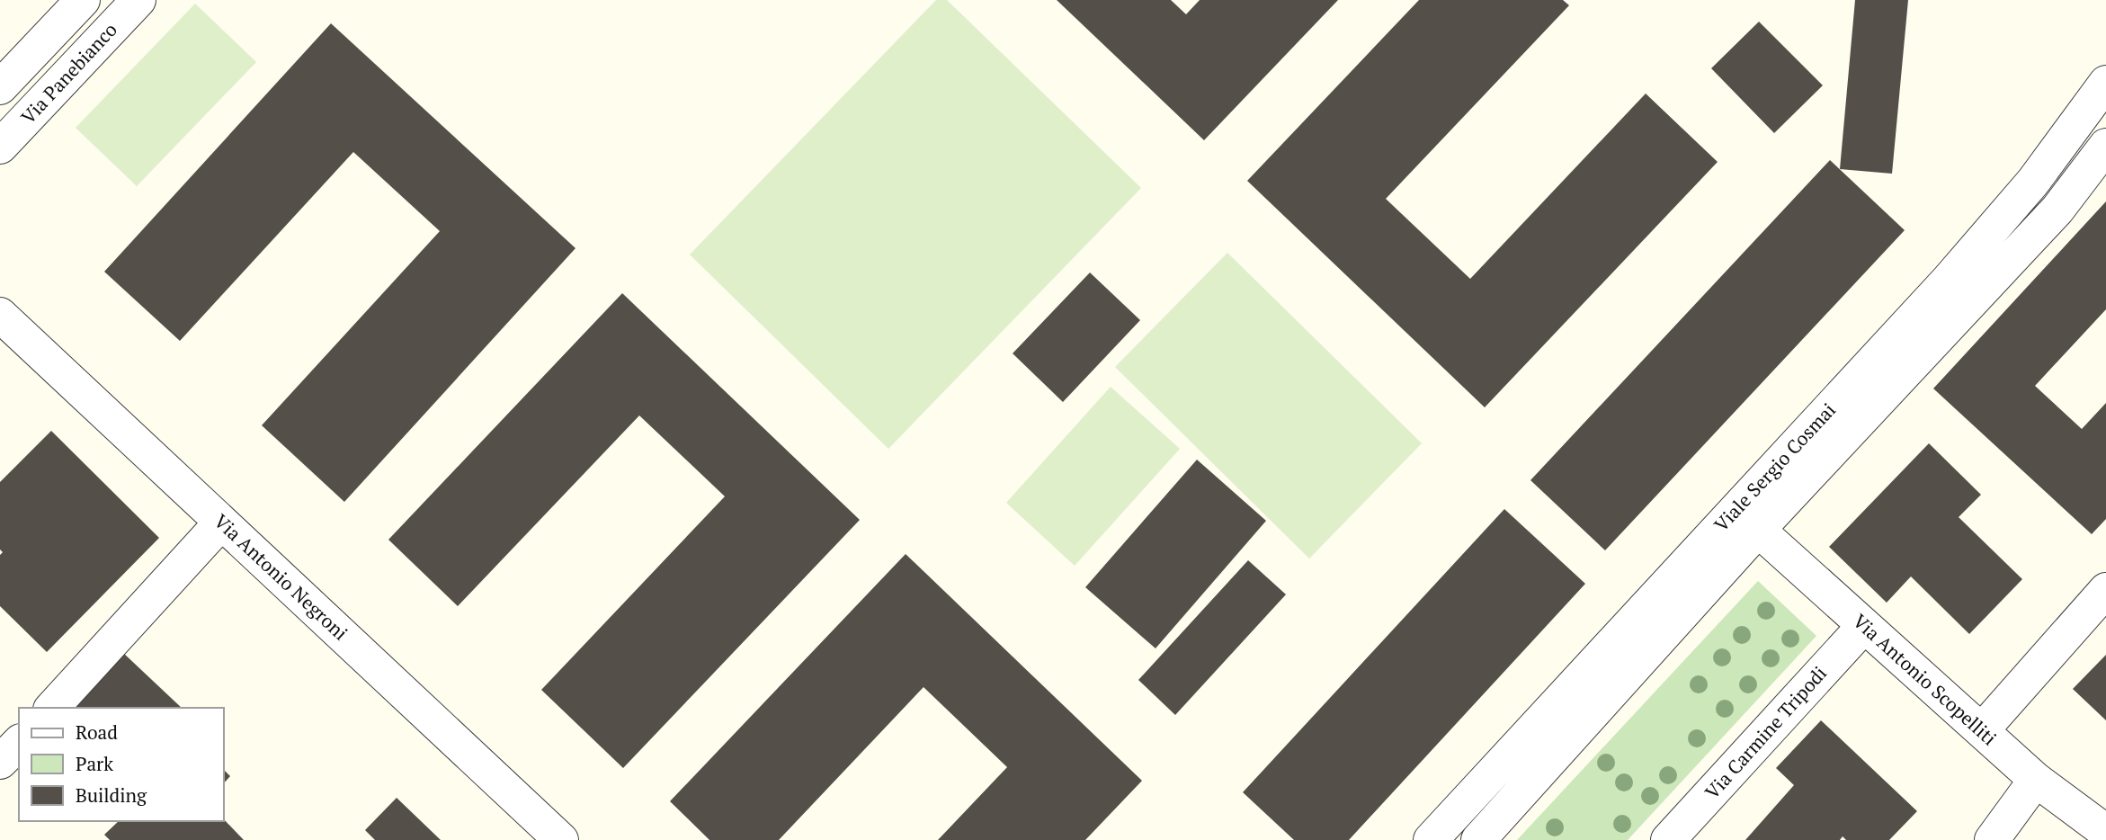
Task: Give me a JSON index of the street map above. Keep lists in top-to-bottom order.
{
  "streets": {
    "street": [
      "Via Panebianco",
      "Viale Sergio Cosmai",
      "Via Antonio Negroni",
      "Via Antonio Scopelliti",
      "Via Carmine Tripodi"
    ]
  },
  "crossings": [
    ["Viale Sergio Cosmai", "Via Antonio Scopelliti"],
    ["Via Antonio Scopelliti", "Via Carmine Tripodi"]
  ],
  "legend": ["Road", "Park", "Building"]
}
